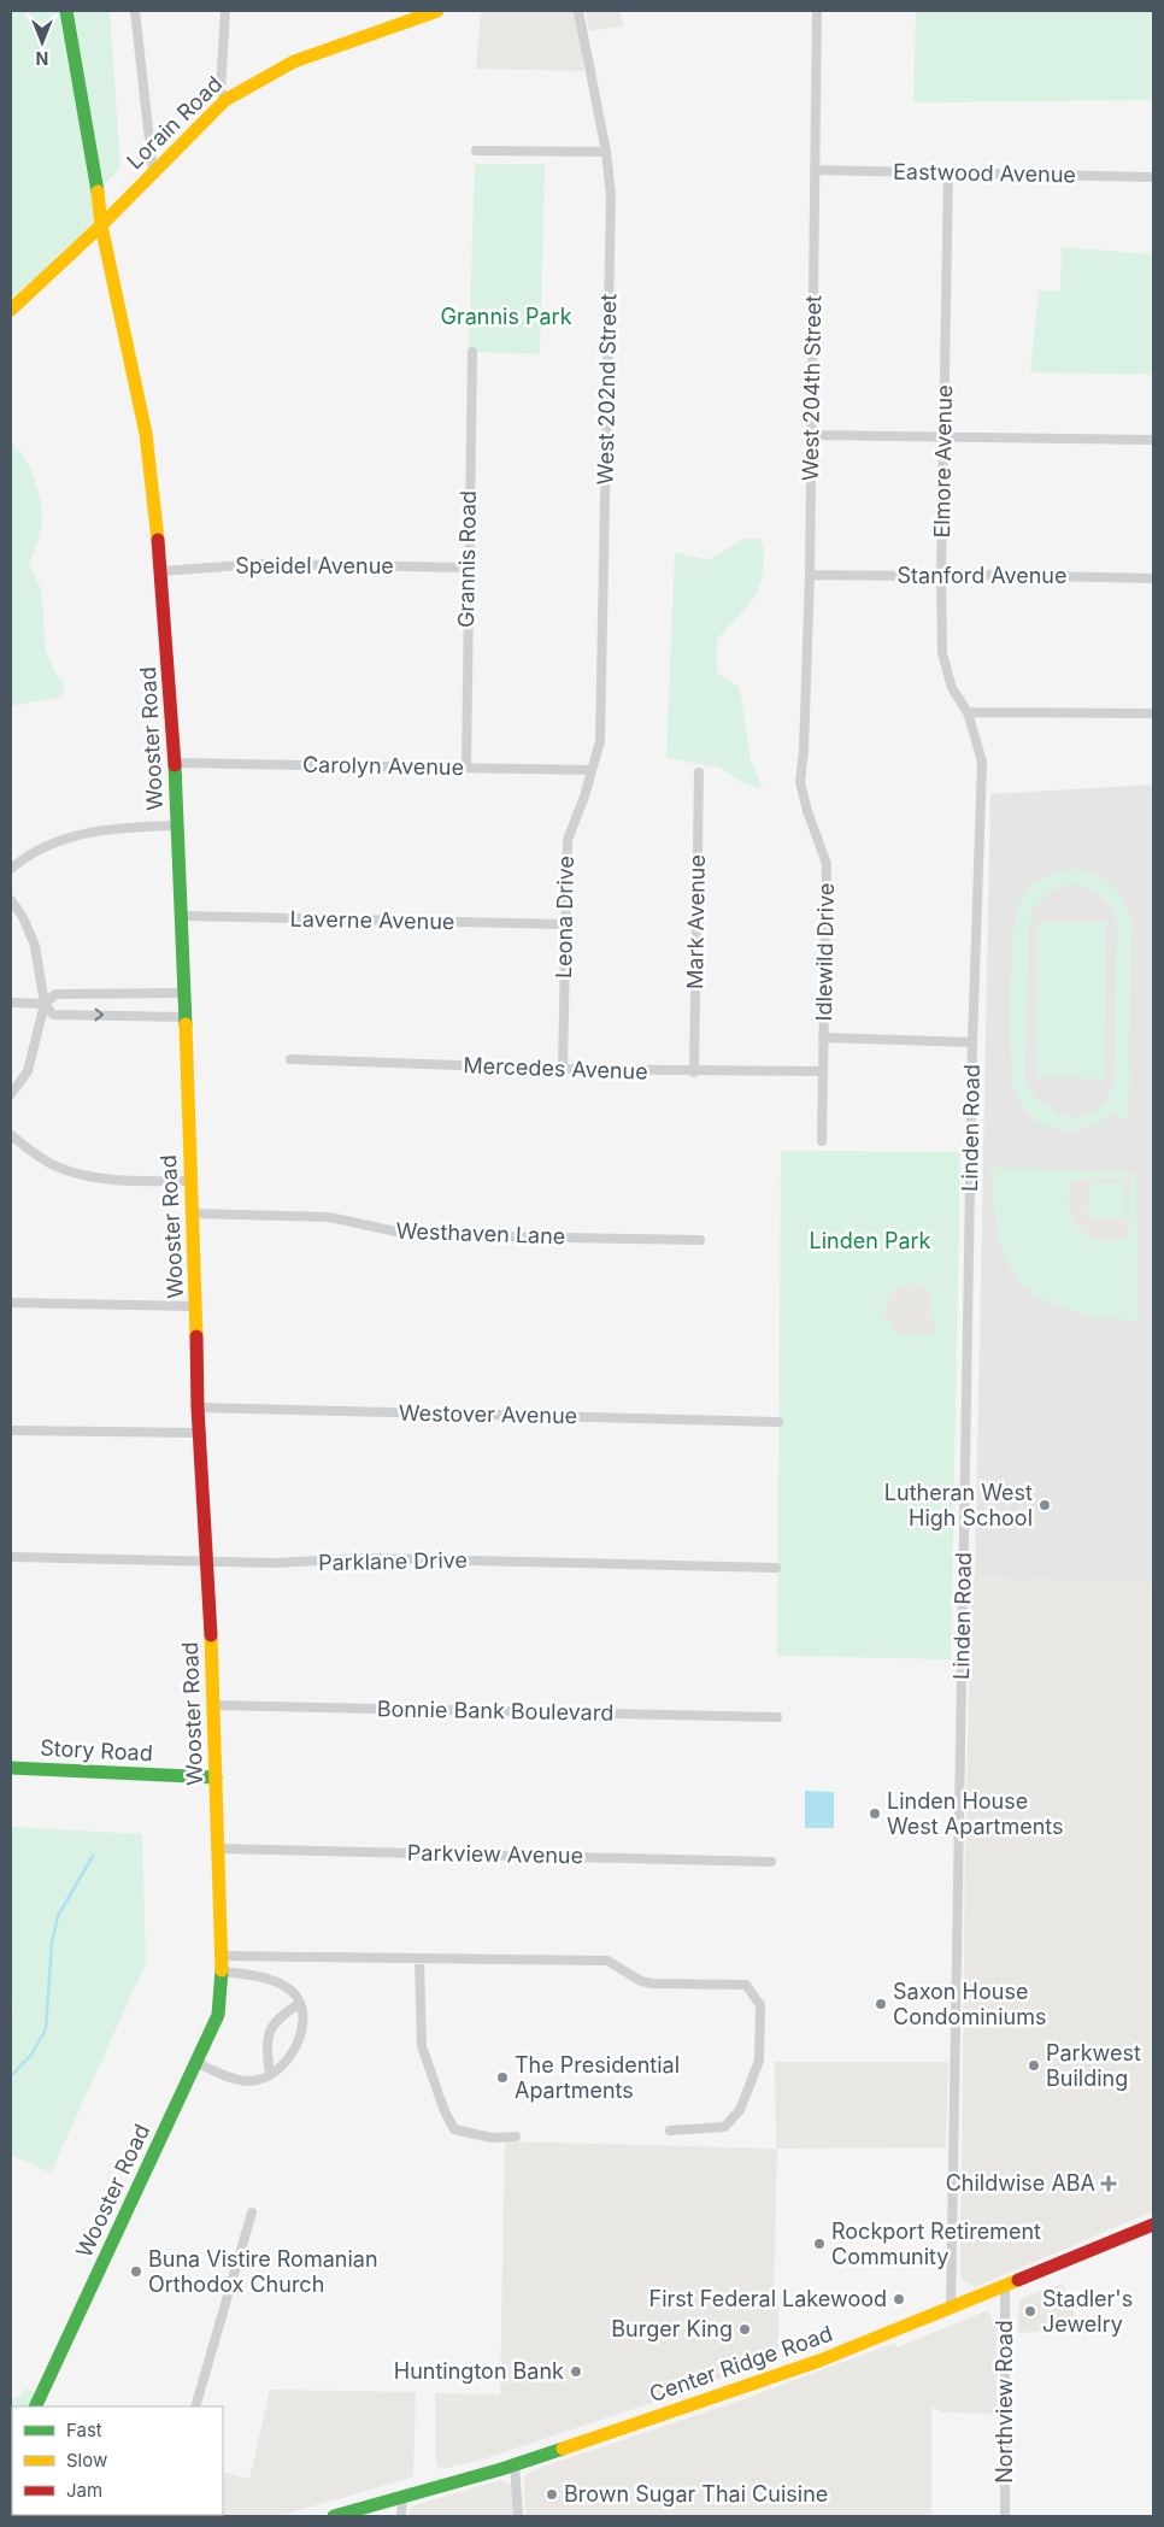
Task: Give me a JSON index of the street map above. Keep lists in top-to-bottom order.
{
  "streets": {
    "main road": [
      "Lorain Road",
      "Wooster Road",
      "Story Road",
      "Center Ridge Road"
    ],
    "street": [
      "Eastwood Avenue",
      "West 204th Street",
      "West 202nd Street",
      "Elmore Avenue",
      "Grannis Road",
      "Speidel Avenue",
      "Stanford Avenue",
      "Carolyn Avenue",
      "Leona Drive",
      "Laverne Avenue",
      "Mark Avenue",
      "Idlewild Drive",
      "Mercedes Avenue",
      "Linden Road",
      "Westhaven Lane",
      "Westover Avenue",
      "Parklane Drive",
      "Bonnie Bank Boulevard",
      "Parkview Avenue",
      "Northview Road"
    ]
  },
  "crossings": [
    ["Lorain Road", "Wooster Road"],
    ["Eastwood Avenue", "West 204th Street"],
    ["Eastwood Avenue", "Elmore Avenue"],
    ["West 204th Street", "Stanford Avenue"],
    ["West 204th Street", "Idlewild Drive"],
    ["West 202nd Street", "Carolyn Avenue"],
    ["West 202nd Street", "Leona Drive"],
    ["Elmore Avenue", "Stanford Avenue"],
    ["Elmore Avenue", "Linden Road"],
    ["Grannis Road", "Speidel Avenue"],
    ["Grannis Road", "Carolyn Avenue"],
    ["Speidel Avenue", "Wooster Road"],
    ["Wooster Road", "Carolyn Avenue"],
    ["Wooster Road", "Laverne Avenue"],
    ["Wooster Road", "Westhaven Lane"],
    ["Wooster Road", "Westover Avenue"],
    ["Wooster Road", "Parklane Drive"],
    ["Wooster Road", "Bonnie Bank Boulevard"],
    ["Wooster Road", "Story Road"],
    ["Wooster Road", "Parkview Avenue"],
    ["Carolyn Avenue", "Leona Drive"],
    ["Leona Drive", "Laverne Avenue"],
    ["Leona Drive", "Mercedes Avenue"],
    ["Mark Avenue", "Mercedes Avenue"],
    ["Idlewild Drive", "Mercedes Avenue"],
    ["Linden Road", "Center Ridge Road"],
    ["Center Ridge Road", "Northview Road"]
  ],
  "parks": ["Grannis Park", "Linden Park"],
  "places": {
    "other": [
      "Lutheran West High School",
      "Linden House West Apartments",
      "Saxon House Condominiums",
      "Parkwest Building",
      "The Presidential Apartments",
      "Rockport Retirement Community",
      "Buna Vistire Romanian Orthodox Church",
      "First Federal Lakewood",
      "Stadler's Jewelry",
      "Burger King",
      "Huntington Bank",
      "Brown Sugar Thai Cuisine"
    ],
    "health": ["Childwise ABA"]
  },
  "legend": ["Fast", "Slow", "Jam"],
  "north": "bottom"
}
